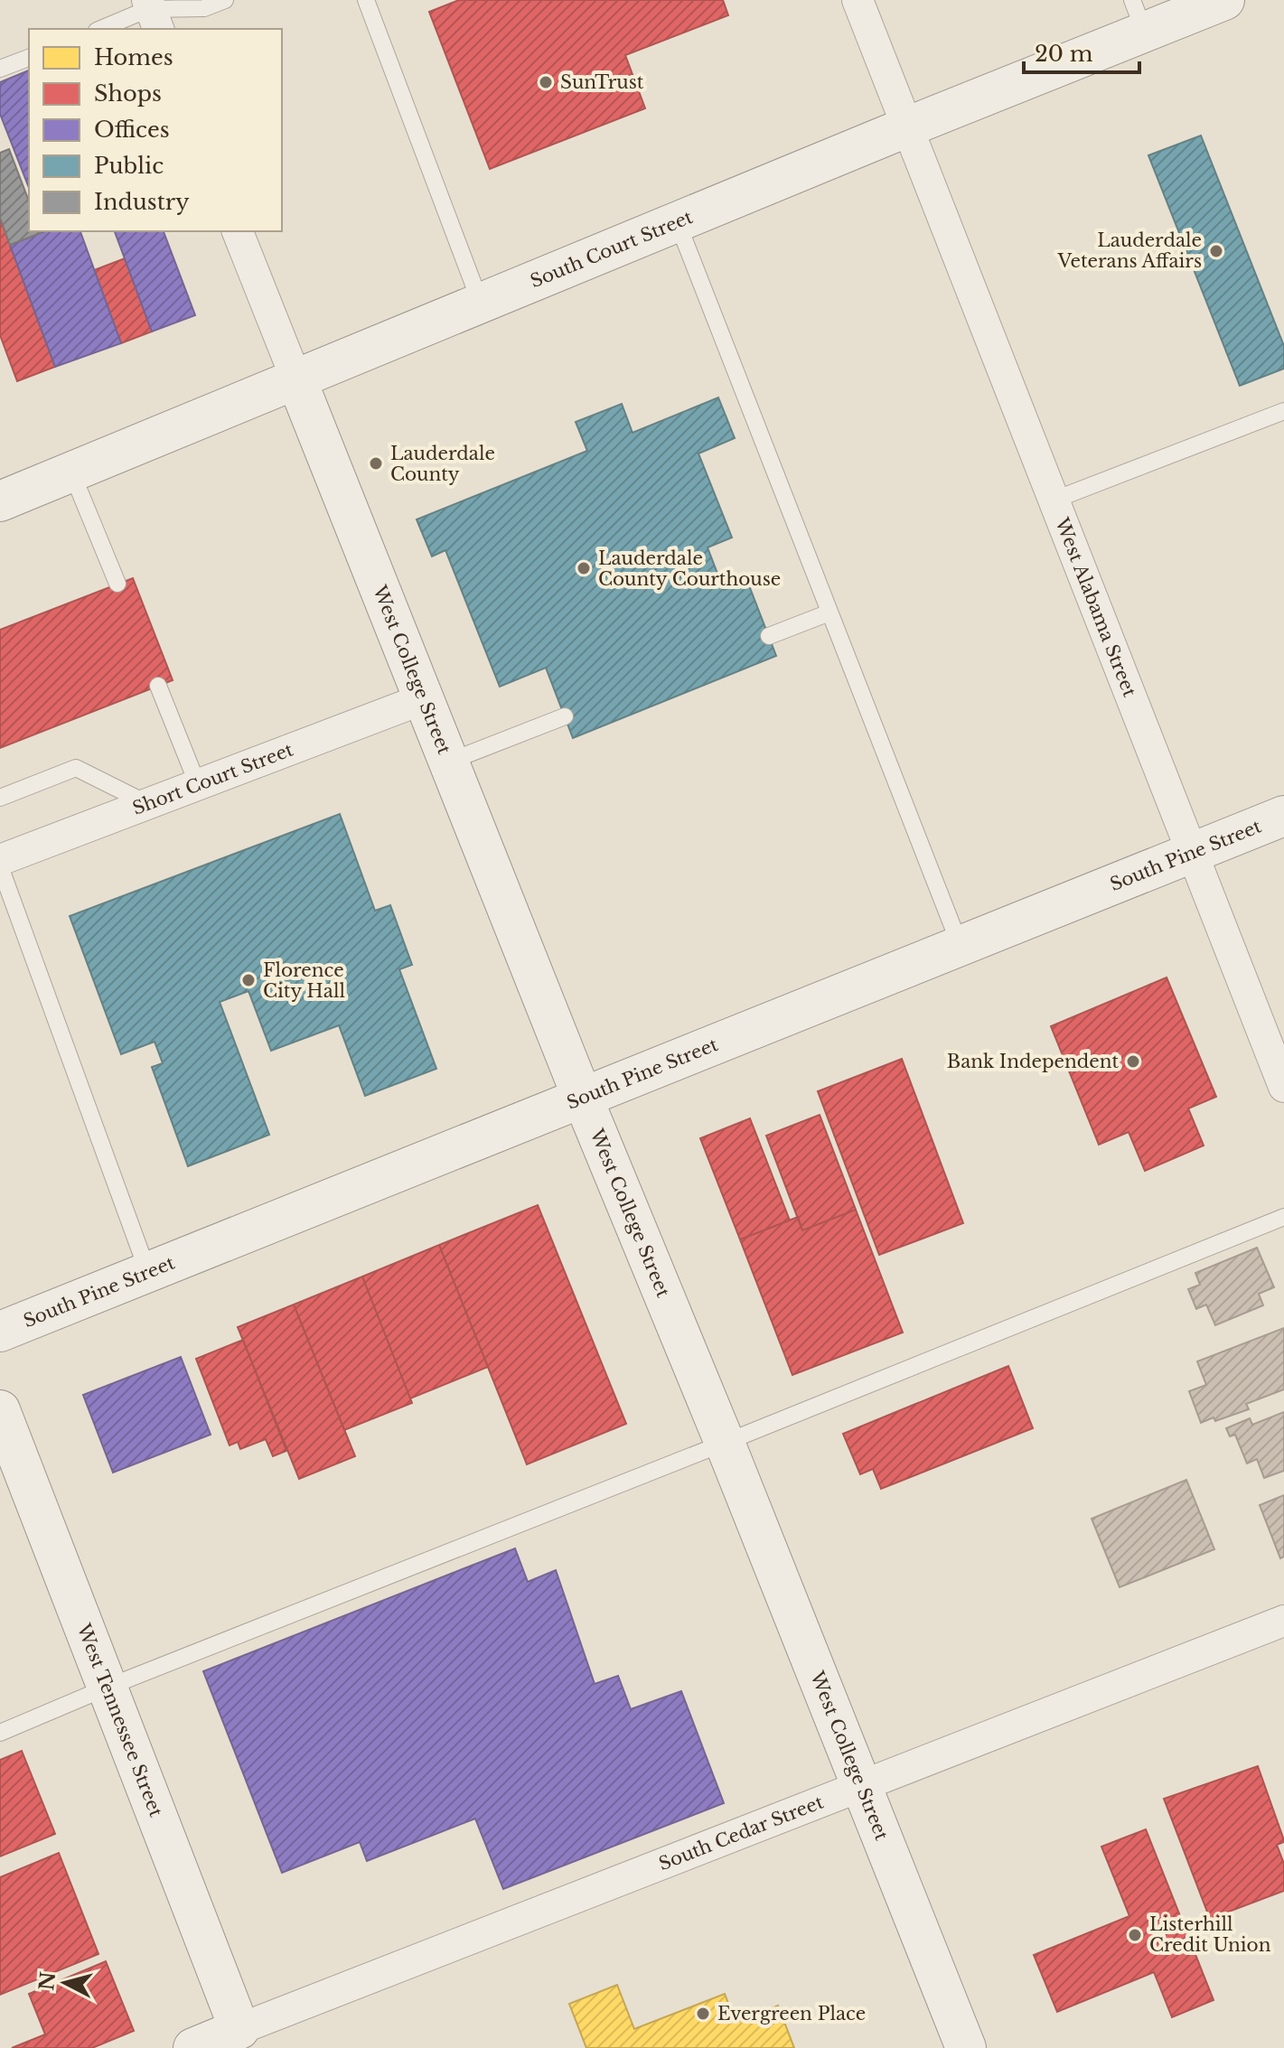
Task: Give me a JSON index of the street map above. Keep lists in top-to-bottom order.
{
  "streets": {
    "main road": [
      "South Court Street",
      "West College Street",
      "South Pine Street",
      "West Tennessee Street"
    ],
    "street": ["West Alabama Street", "Short Court Street", "South Cedar Street"]
  },
  "crossings": [
    ["South Court Street", "West Alabama Street"],
    ["South Court Street", "West College Street"],
    ["West Alabama Street", "South Pine Street"],
    ["West College Street", "Short Court Street"],
    ["West College Street", "South Pine Street"],
    ["West College Street", "South Cedar Street"],
    ["West Tennessee Street", "South Cedar Street"]
  ],
  "places": [
    "SunTrust",
    "Lauderdale Veterans Affairs",
    "Lauderdale County",
    "Lauderdale County Courthouse",
    "Florence City Hall",
    "Bank Independent",
    "Listerhill Credit Union",
    "Evergreen Place"
  ],
  "legend": [
    "Homes",
    "Shops",
    "Offices",
    "Public",
    "Industry"
  ],
  "scale_bar": "20 m",
  "north": "left"
}
